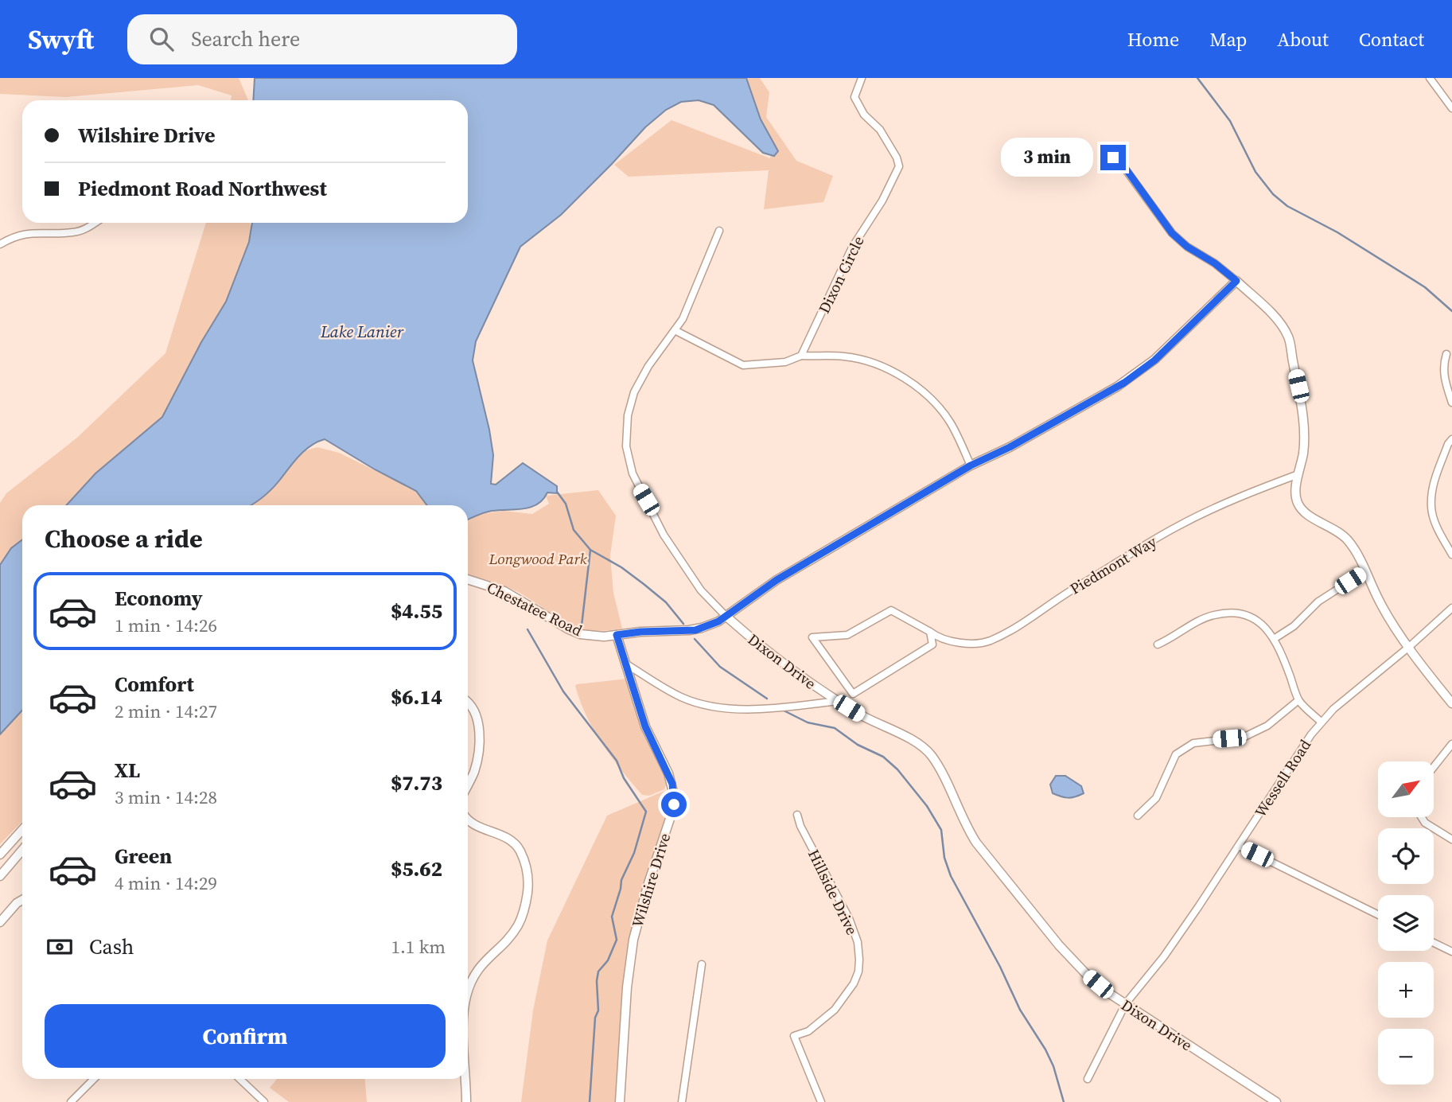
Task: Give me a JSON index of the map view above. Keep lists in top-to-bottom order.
{
  "streets": {
    "street": [
      "Dixon Circle",
      "Piedmont Way",
      "Chestatee Road",
      "Dixon Drive",
      "Wessell Road",
      "Wilshire Drive",
      "Hillside Drive"
    ]
  },
  "crossings": [
    ["Chestatee Road", "Dixon Drive"],
    ["Chestatee Road", "Wilshire Drive"],
    ["Dixon Drive", "Wessell Road"]
  ],
  "water": ["Lake Lanier"],
  "parks": ["Longwood Park"],
  "north": "top right",
  "page": {
    "header": "Swyft",
    "search": "Search here",
    "nav": [
      "Home",
      "Map",
      "About",
      "Contact"
    ],
    "banner": ["Wilshire Drive", "Piedmont Road Northwest"],
    "bubble": "3 min",
    "heading": "Choose a ride",
    "list": [
      {
        "name": "Economy",
        "note": "1 min · 14:26",
        "value": "$4.55"
      },
      {
        "name": "Comfort",
        "note": "2 min · 14:27",
        "value": "$6.14"
      },
      {
        "name": "XL",
        "note": "3 min · 14:28",
        "value": "$7.73"
      },
      {
        "name": "Green",
        "note": "4 min · 14:29",
        "value": "$5.62"
      }
    ],
    "map_buttons": ["+", "−"],
    "pay": ["Cash", "1.1 km"],
    "buttons": "Confirm"
  }
}
